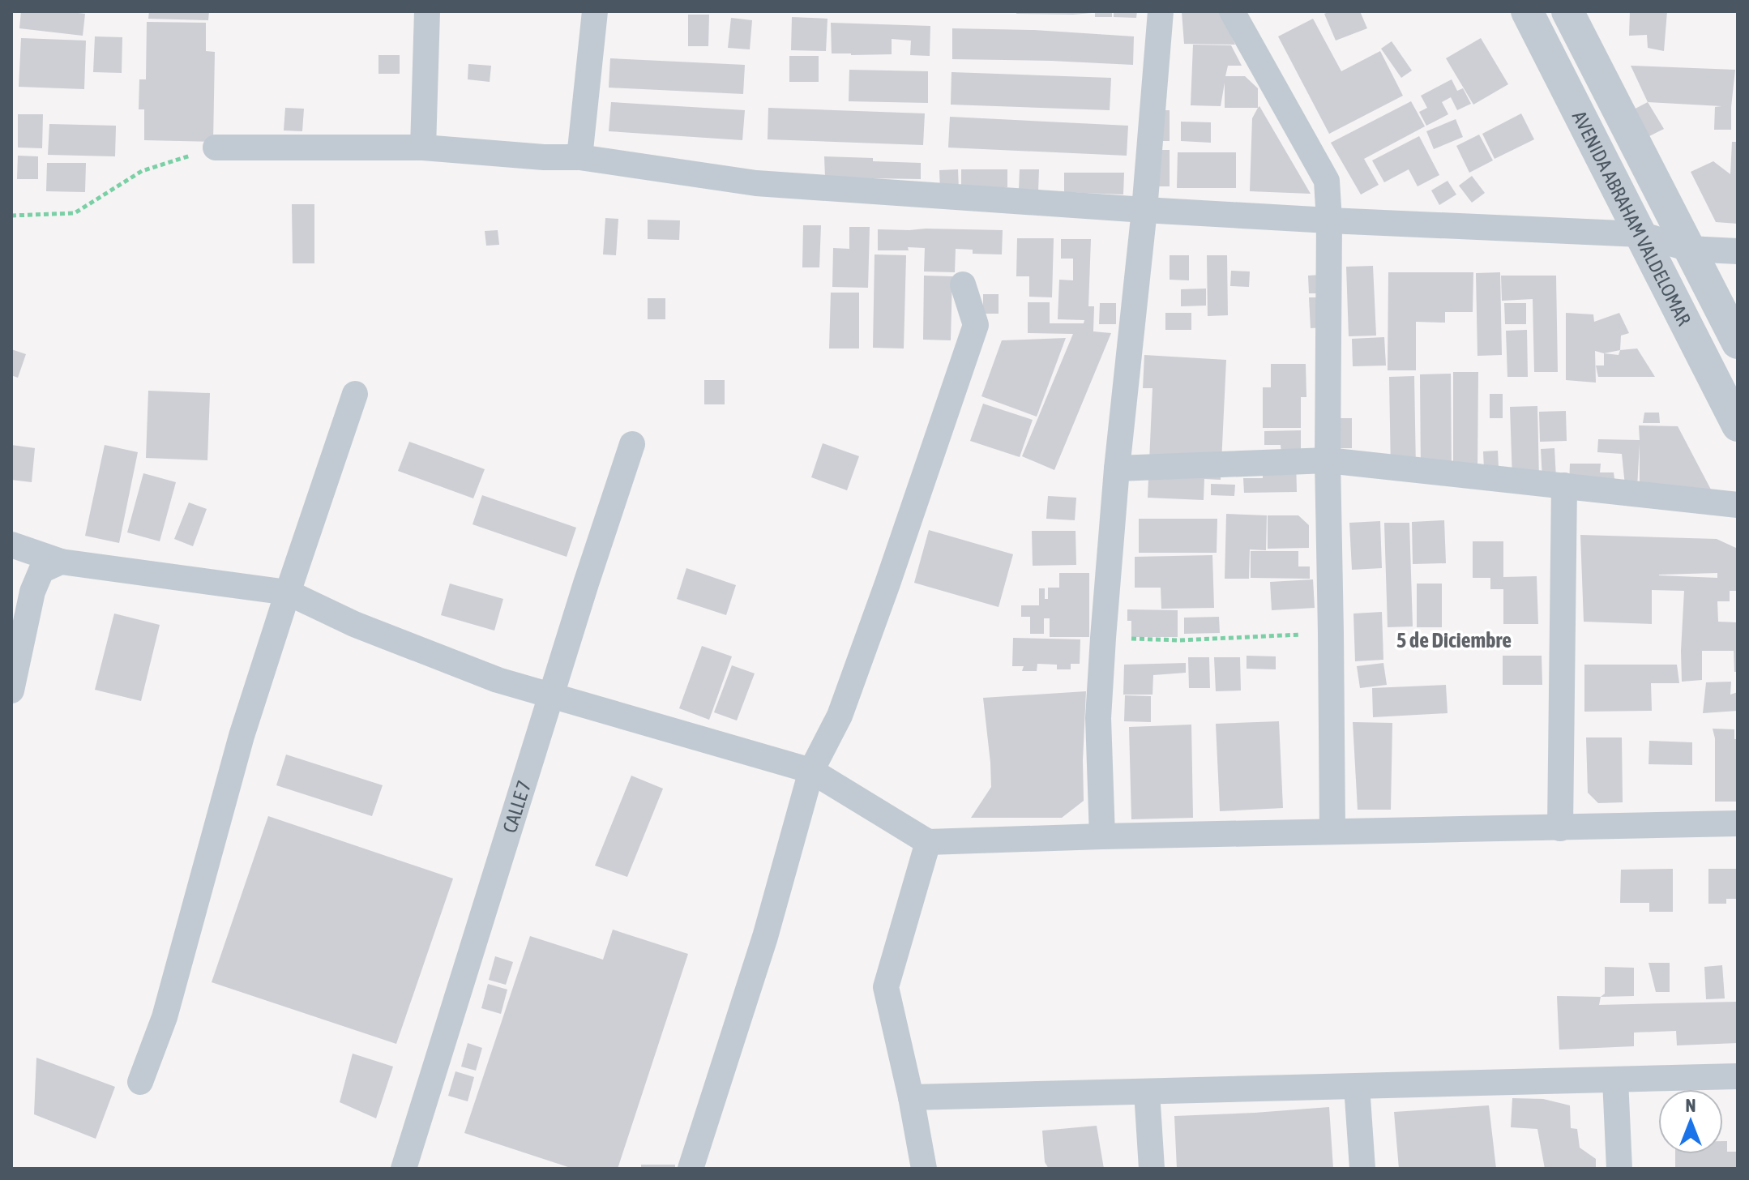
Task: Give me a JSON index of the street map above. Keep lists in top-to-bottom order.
{
  "streets": {
    "street": ["AVENIDA ABRAHAM VALDELOMAR", "CALLE 7"]
  },
  "districts": ["5 de Diciembre"],
  "north": "top"
}
